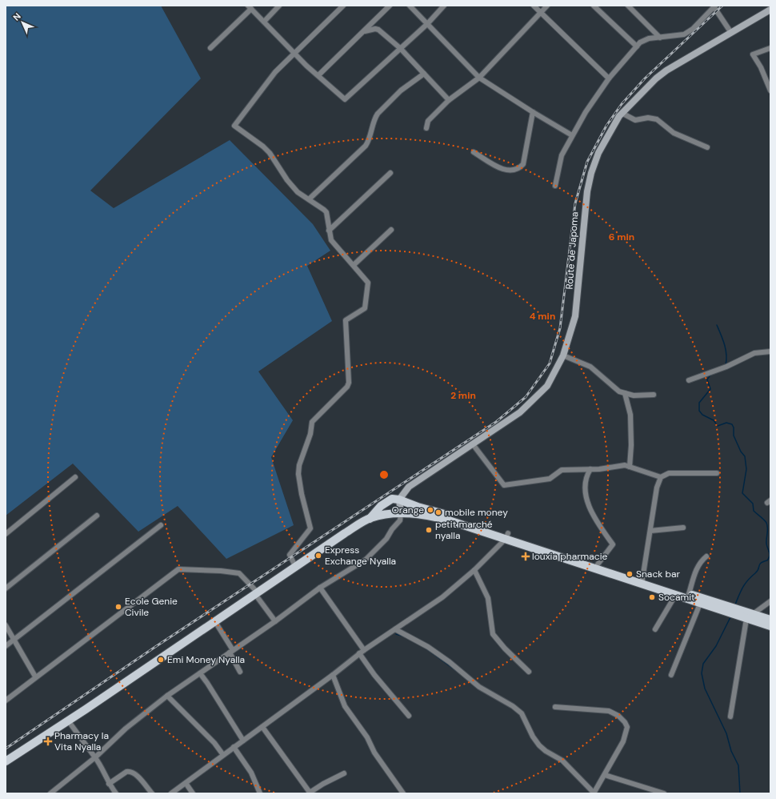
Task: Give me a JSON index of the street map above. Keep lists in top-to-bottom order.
{
  "streets": {
    "street": ["Route de Japoma"]
  },
  "places": {
    "other": [
      "Orange",
      "mobile money",
      "petit marché nyalla",
      "Express Exchange Nyalla",
      "Snack bar",
      "Socamit",
      "Ecole Genie Civile",
      "Emi Money Nyalla"
    ],
    "health": ["louxia pharmacie", "Pharmacy la Vita Nyalla"]
  },
  "north": "top left",
  "rings": ["6 min", "4 min", "2 min"]
}
